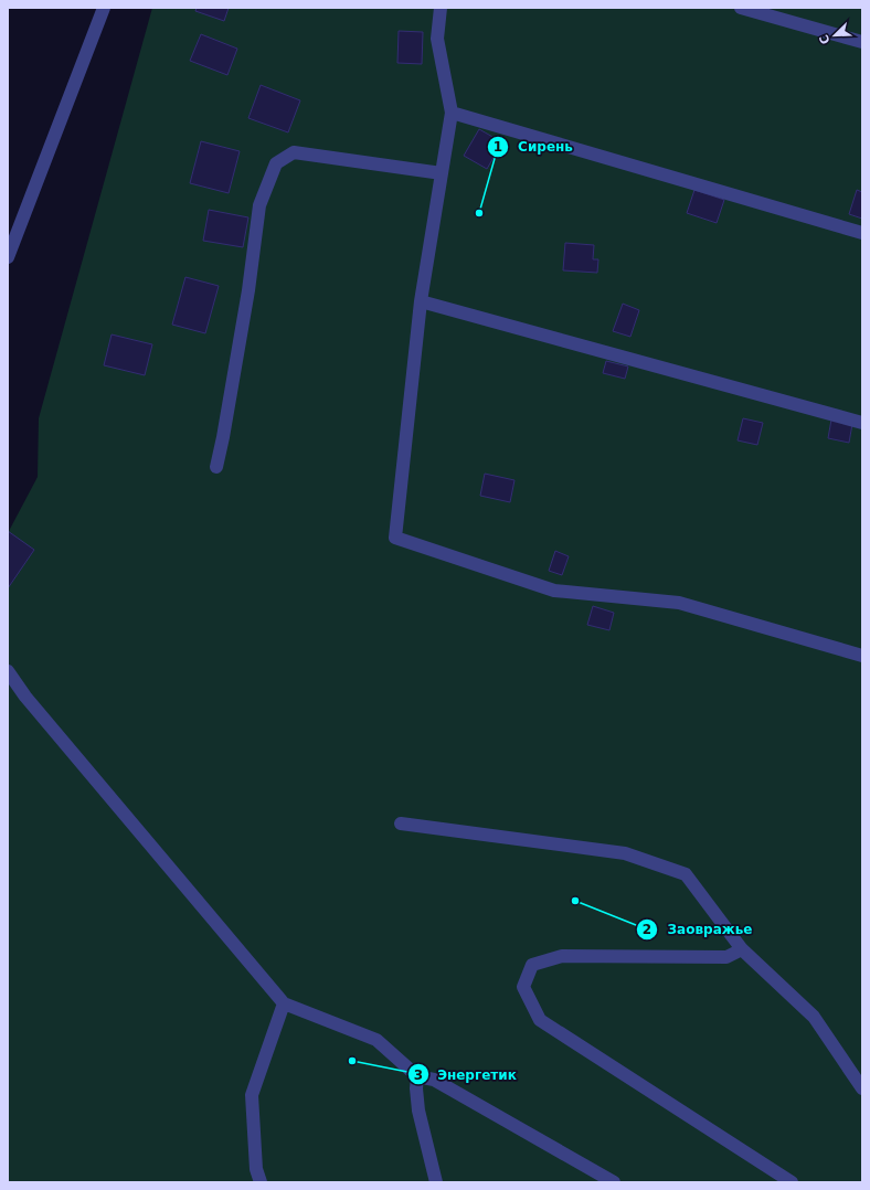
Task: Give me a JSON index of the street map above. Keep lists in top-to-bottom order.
{
  "places": ["Сирень", "Заовражье", "Энергетик"],
  "north": "bottom left"
}
